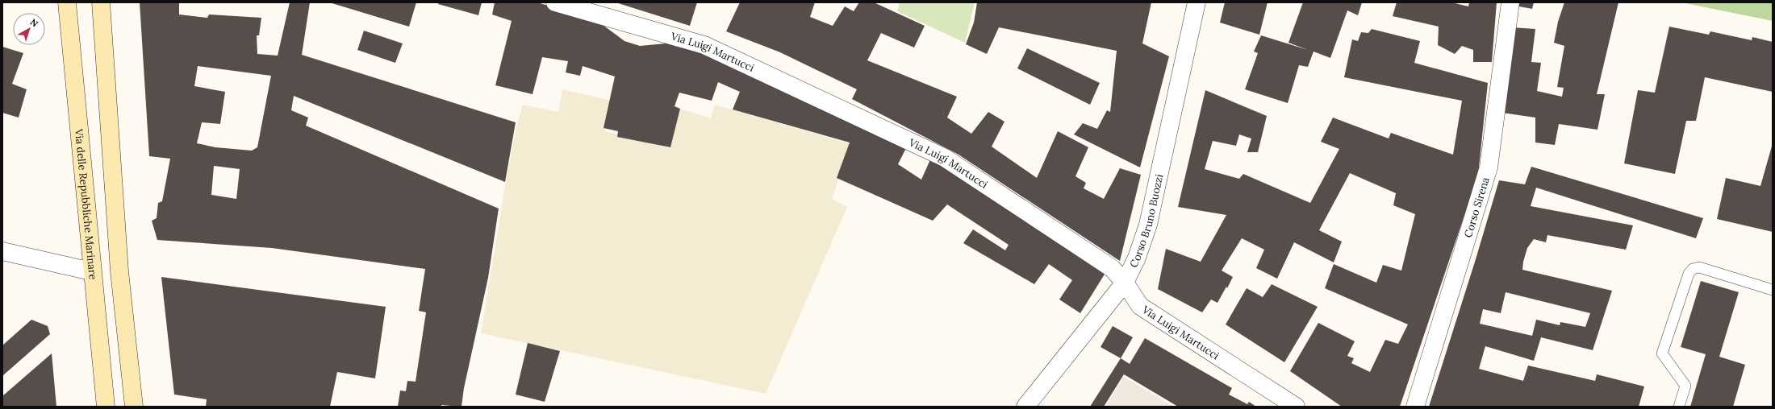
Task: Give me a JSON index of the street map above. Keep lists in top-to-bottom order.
{
  "streets": {
    "main road": ["Via delle Repubbliche Marinare"],
    "street": ["Via Luigi Martucci", "Corso Sirena", "Corso Bruno Buozzi"]
  },
  "crossings": [
    ["Via Luigi Martucci", "Corso Bruno Buozzi"]
  ],
  "north": "top right"
}
